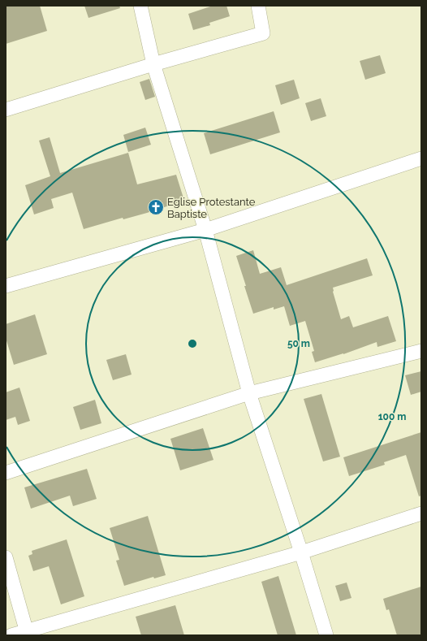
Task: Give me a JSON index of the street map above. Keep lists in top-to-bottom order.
{
  "places": {
    "church": ["Eglise Protestante Baptiste"]
  },
  "rings": ["50 m", "100 m"]
}
